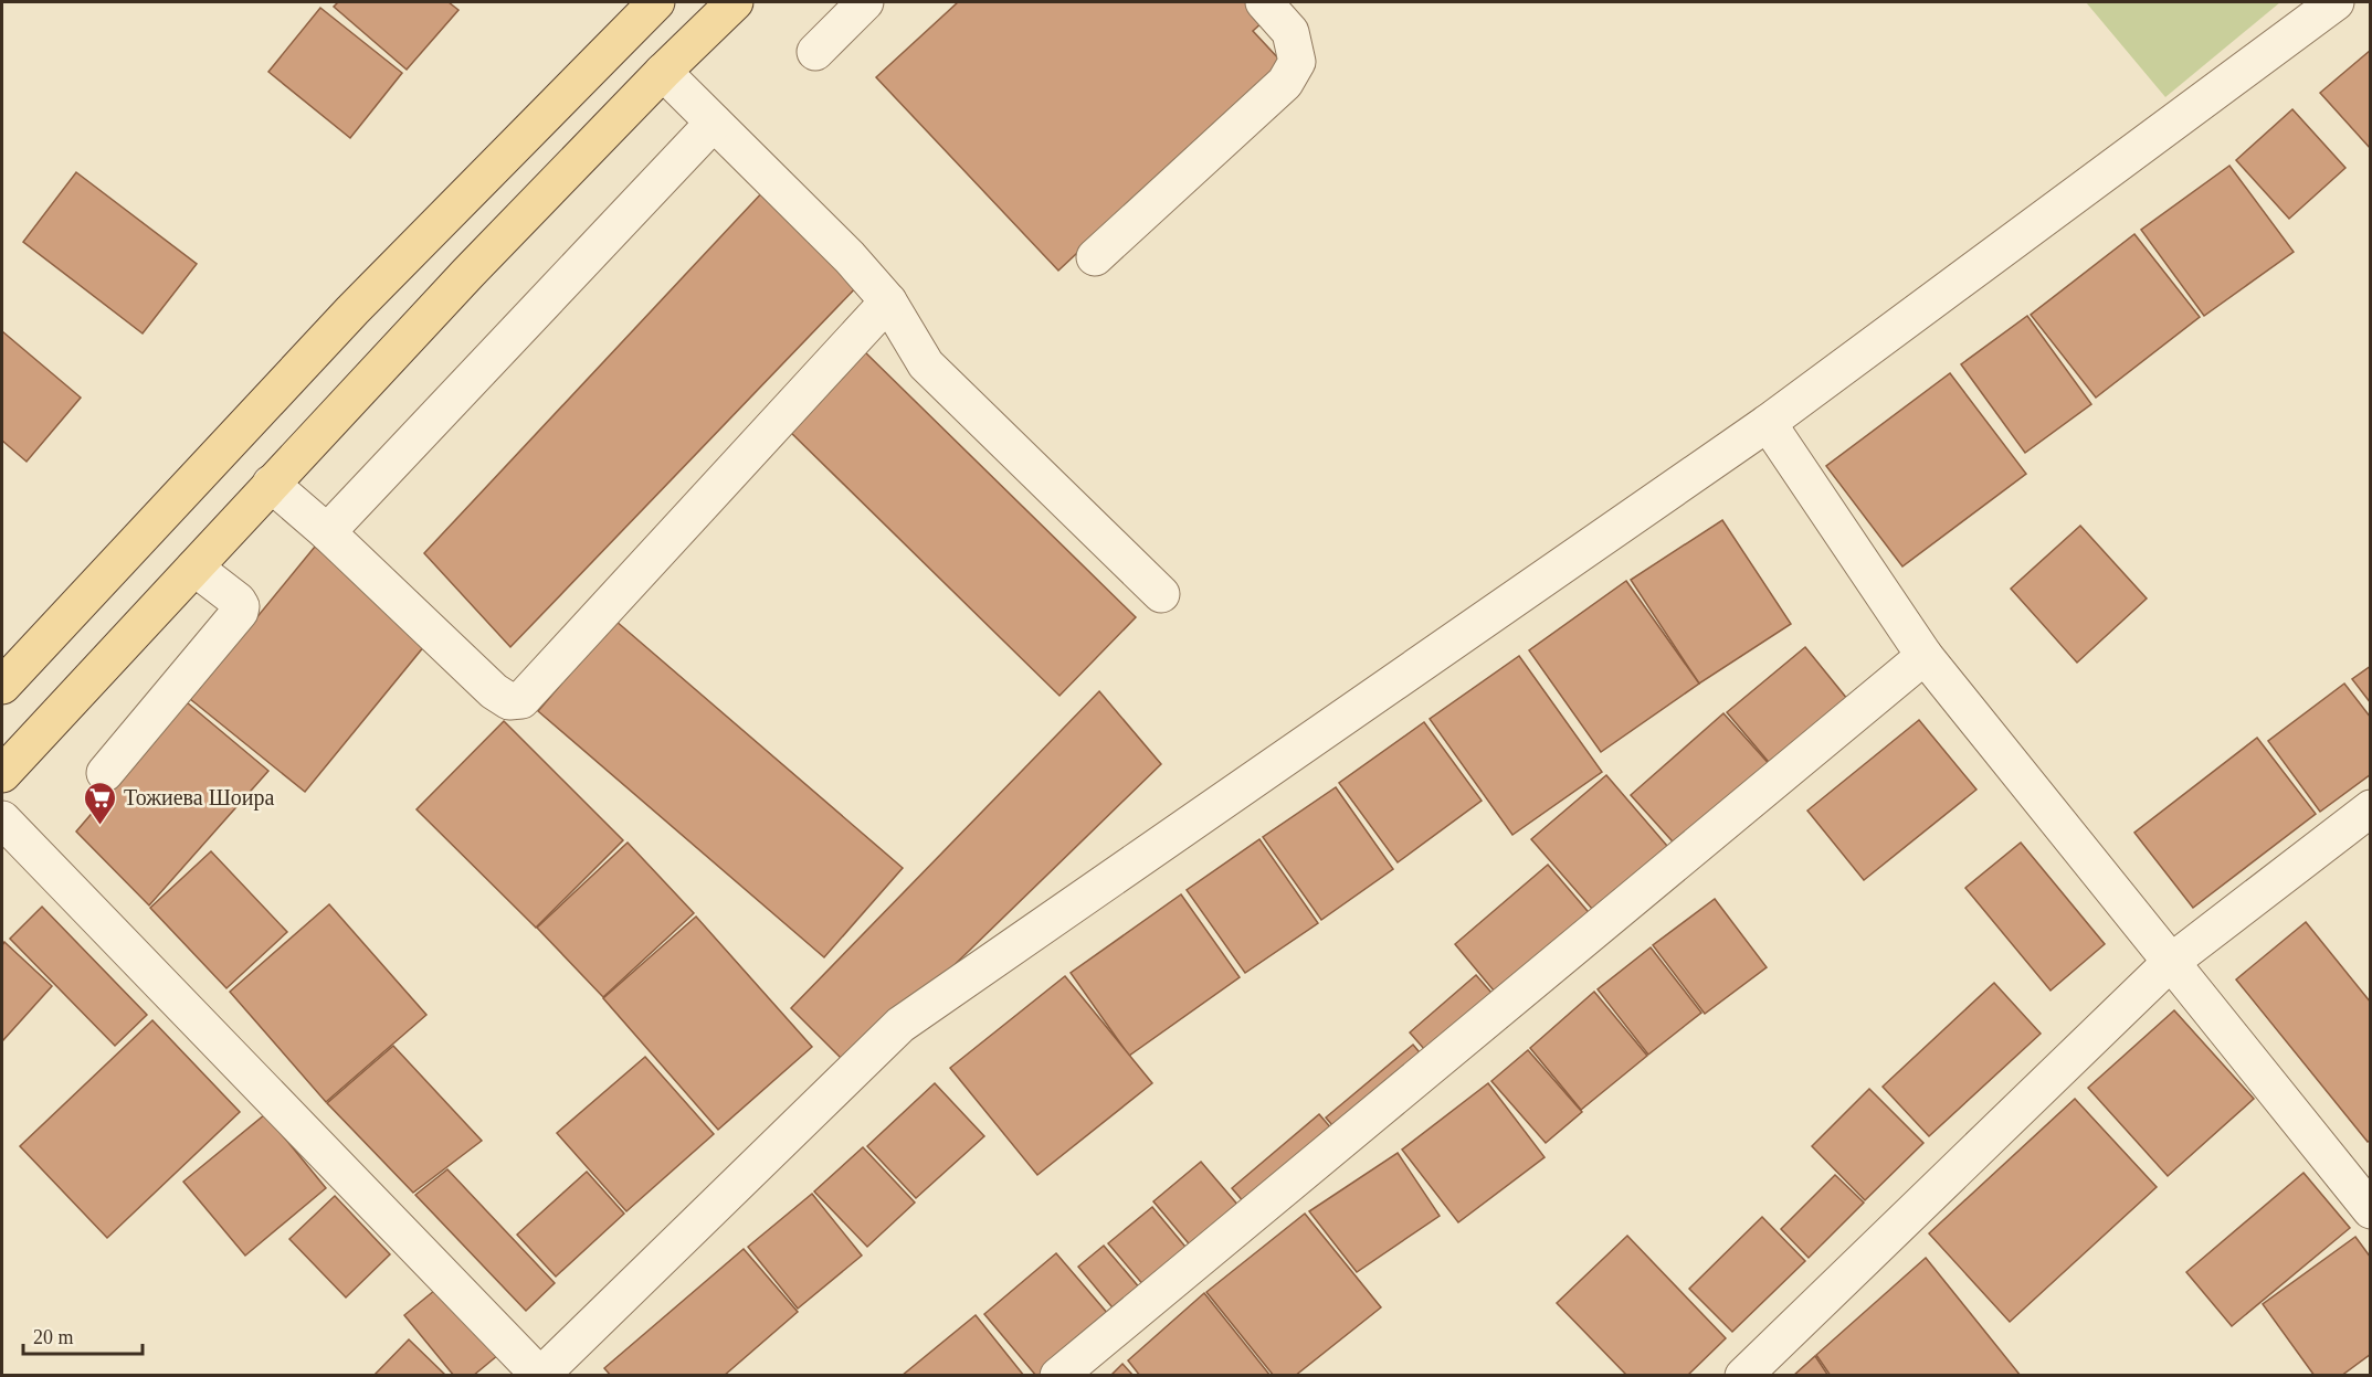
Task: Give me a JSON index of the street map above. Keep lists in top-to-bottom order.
{
  "places": {
    "supermarket": ["Тожиева Шоира"]
  },
  "scale_bar": "20 m"
}
